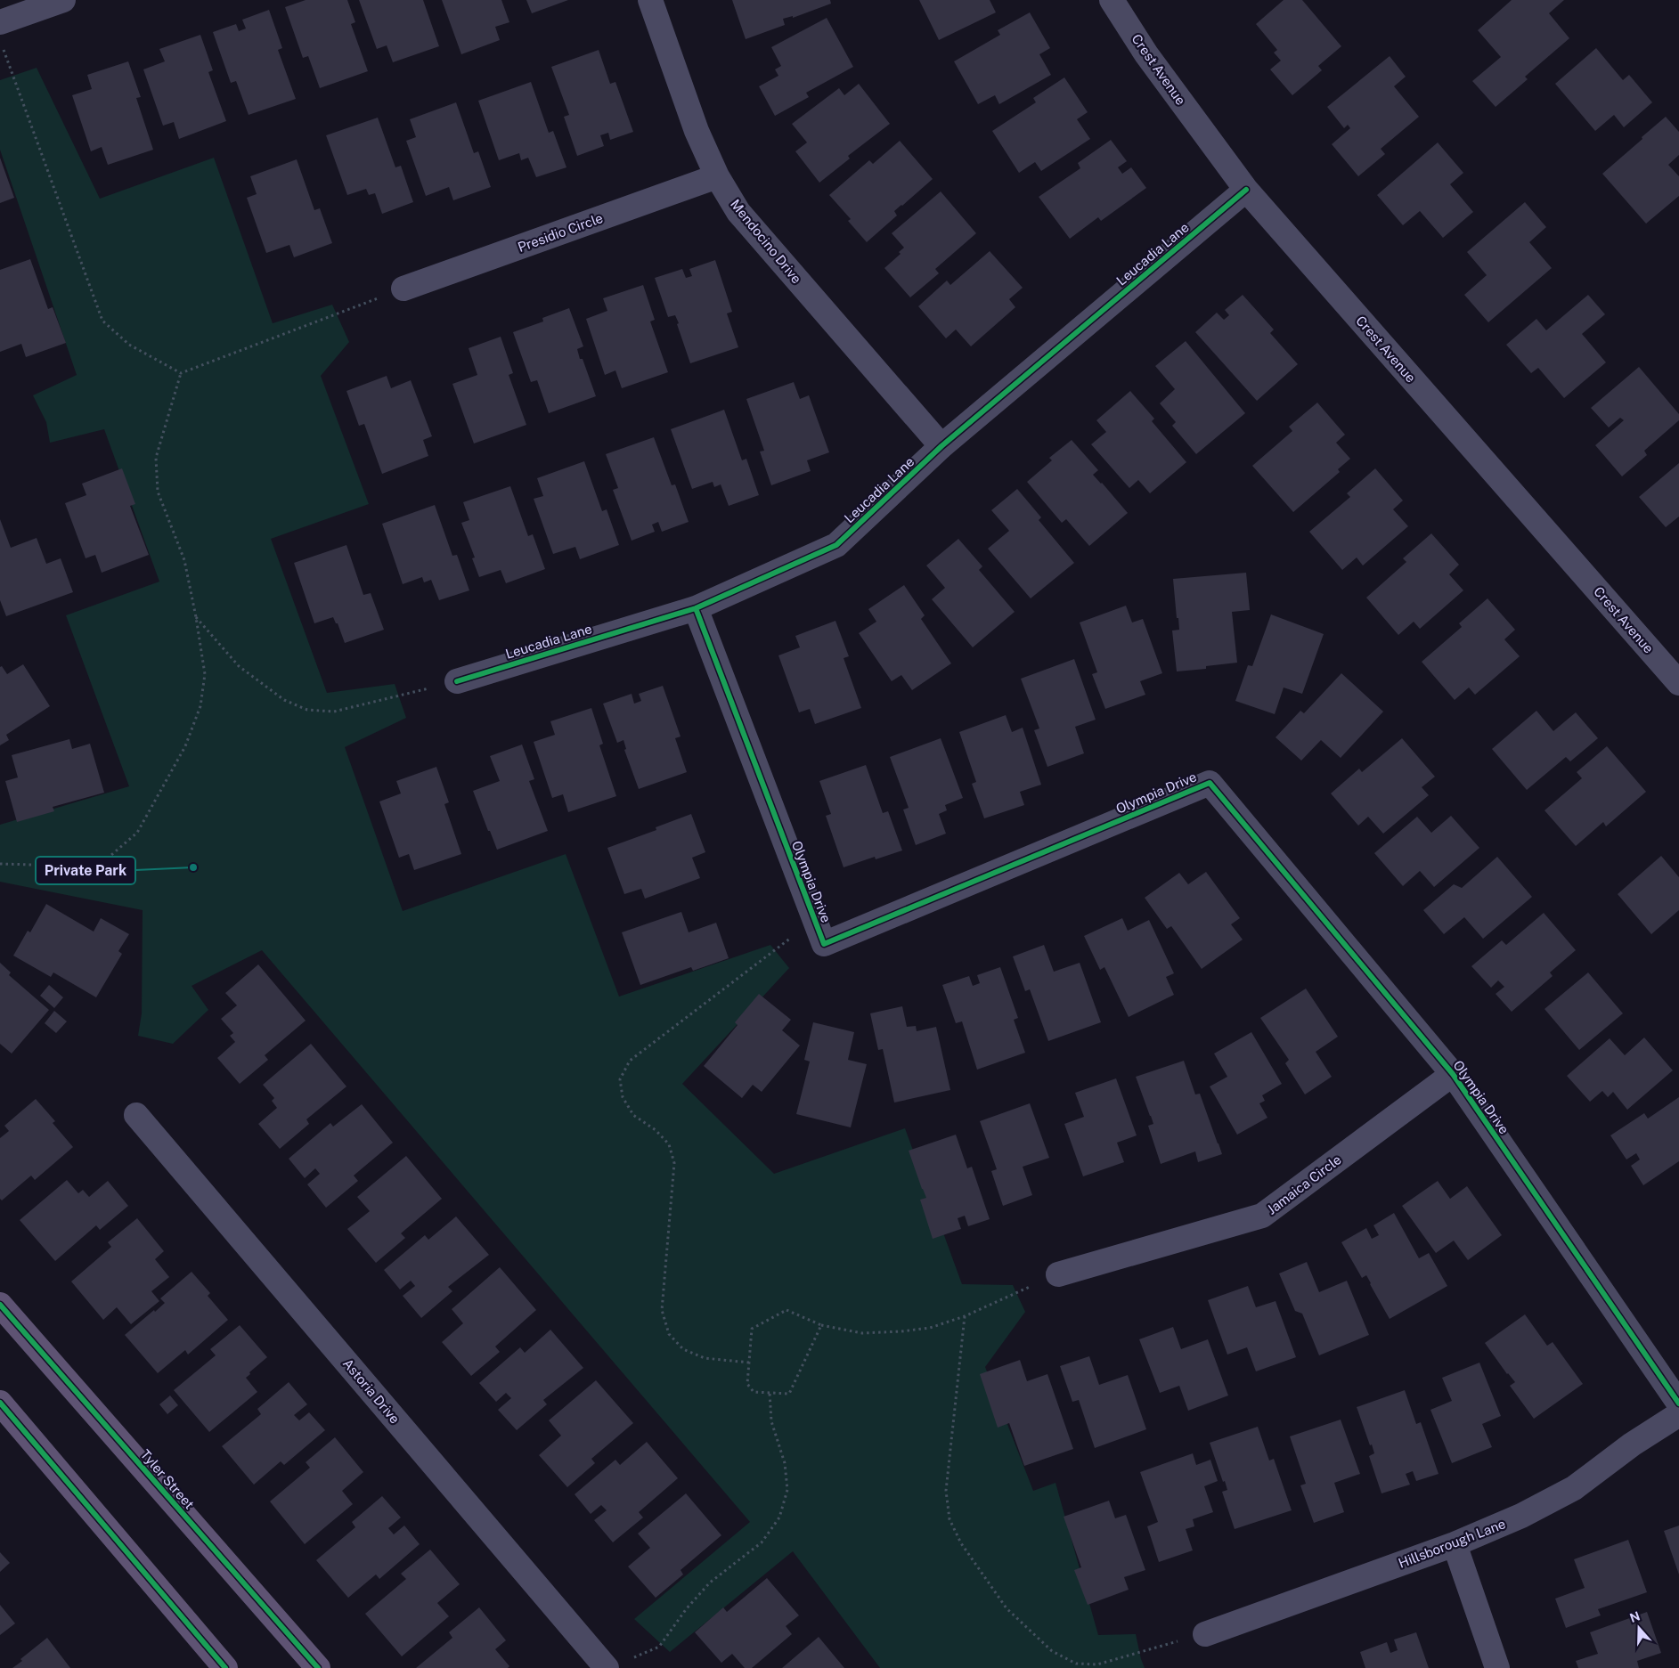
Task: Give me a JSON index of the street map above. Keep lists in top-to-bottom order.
{
  "streets": {
    "main road": ["Tyler Street"],
    "street": [
      "Crest Avenue",
      "Presidio Circle",
      "Mendocino Drive",
      "Leucadia Lane",
      "Olympia Drive",
      "Jamaica Circle",
      "Astoria Drive",
      "Hillsborough Lane"
    ]
  },
  "crossings": [
    ["Crest Avenue", "Leucadia Lane"],
    ["Presidio Circle", "Mendocino Drive"],
    ["Mendocino Drive", "Leucadia Lane"],
    ["Leucadia Lane", "Olympia Drive"],
    ["Olympia Drive", "Jamaica Circle"]
  ],
  "places": ["Private Park"],
  "north": "top"
}
